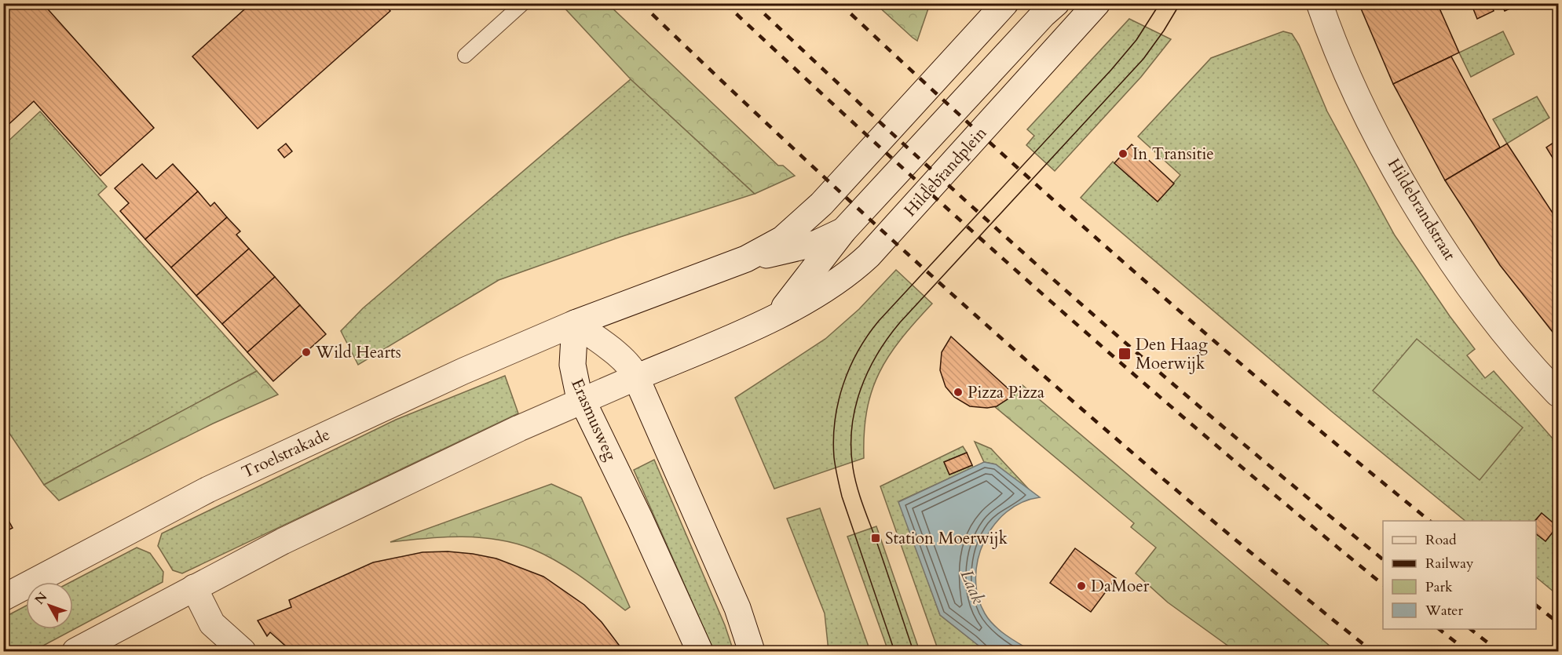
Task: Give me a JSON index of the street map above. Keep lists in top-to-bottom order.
{
  "streets": {
    "main road": [
      "Hildebrandplein",
      "Hildebrandstraat",
      "Erasmusweg",
      "Troelstrakade"
    ]
  },
  "crossings": [
    ["Hildebrandplein", "Erasmusweg"],
    ["Hildebrandplein", "Troelstrakade"],
    ["Erasmusweg", "Troelstrakade"]
  ],
  "water": ["Laak"],
  "places": {
    "other": [
      "In Transitie",
      "Wild Hearts",
      "Pizza Pizza",
      "DaMoer"
    ],
    "transit": ["Den Haag Moerwijk", "Station Moerwijk"]
  },
  "legend": [
    "Road",
    "Railway",
    "Park",
    "Water"
  ],
  "north": "top left"
}
